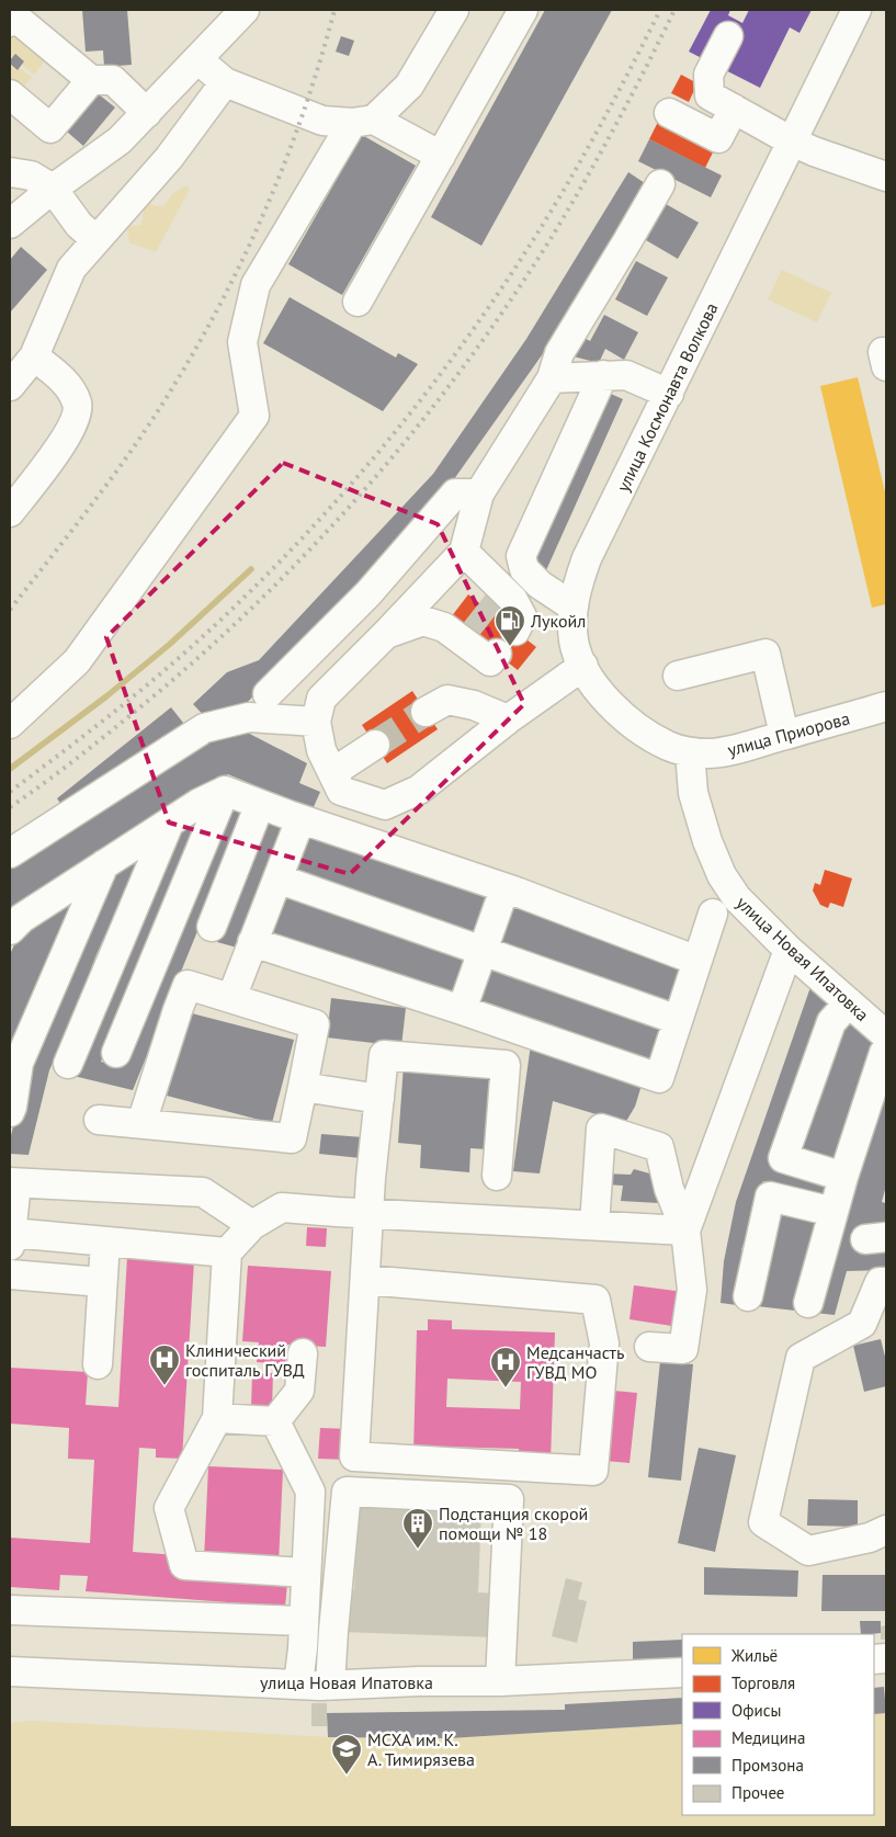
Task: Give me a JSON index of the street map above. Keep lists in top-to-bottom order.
{
  "streets": {
    "street": ["улица Космонавта Волкова", "улица Приорова", "улица Новая Ипатовка"]
  },
  "crossings": [
    ["улица Космонавта Волкова", "улица Приорова"],
    ["улица Космонавта Волкова", "улица Новая Ипатовка"],
    ["улица Приорова", "улица Новая Ипатовка"]
  ],
  "places": {
    "fuel station": ["Лукойл"],
    "hospital": ["Клинический госпиталь ГУВД", "Медсанчасть ГУВД МО"],
    "building": ["Подстанция скорой помощи № 18"],
    "school or university": ["МСХА им. К. А. Тимирязева"]
  },
  "legend": [
    "Жильё",
    "Торговля",
    "Офисы",
    "Медицина",
    "Промзона",
    "Прочее"
  ]
}
